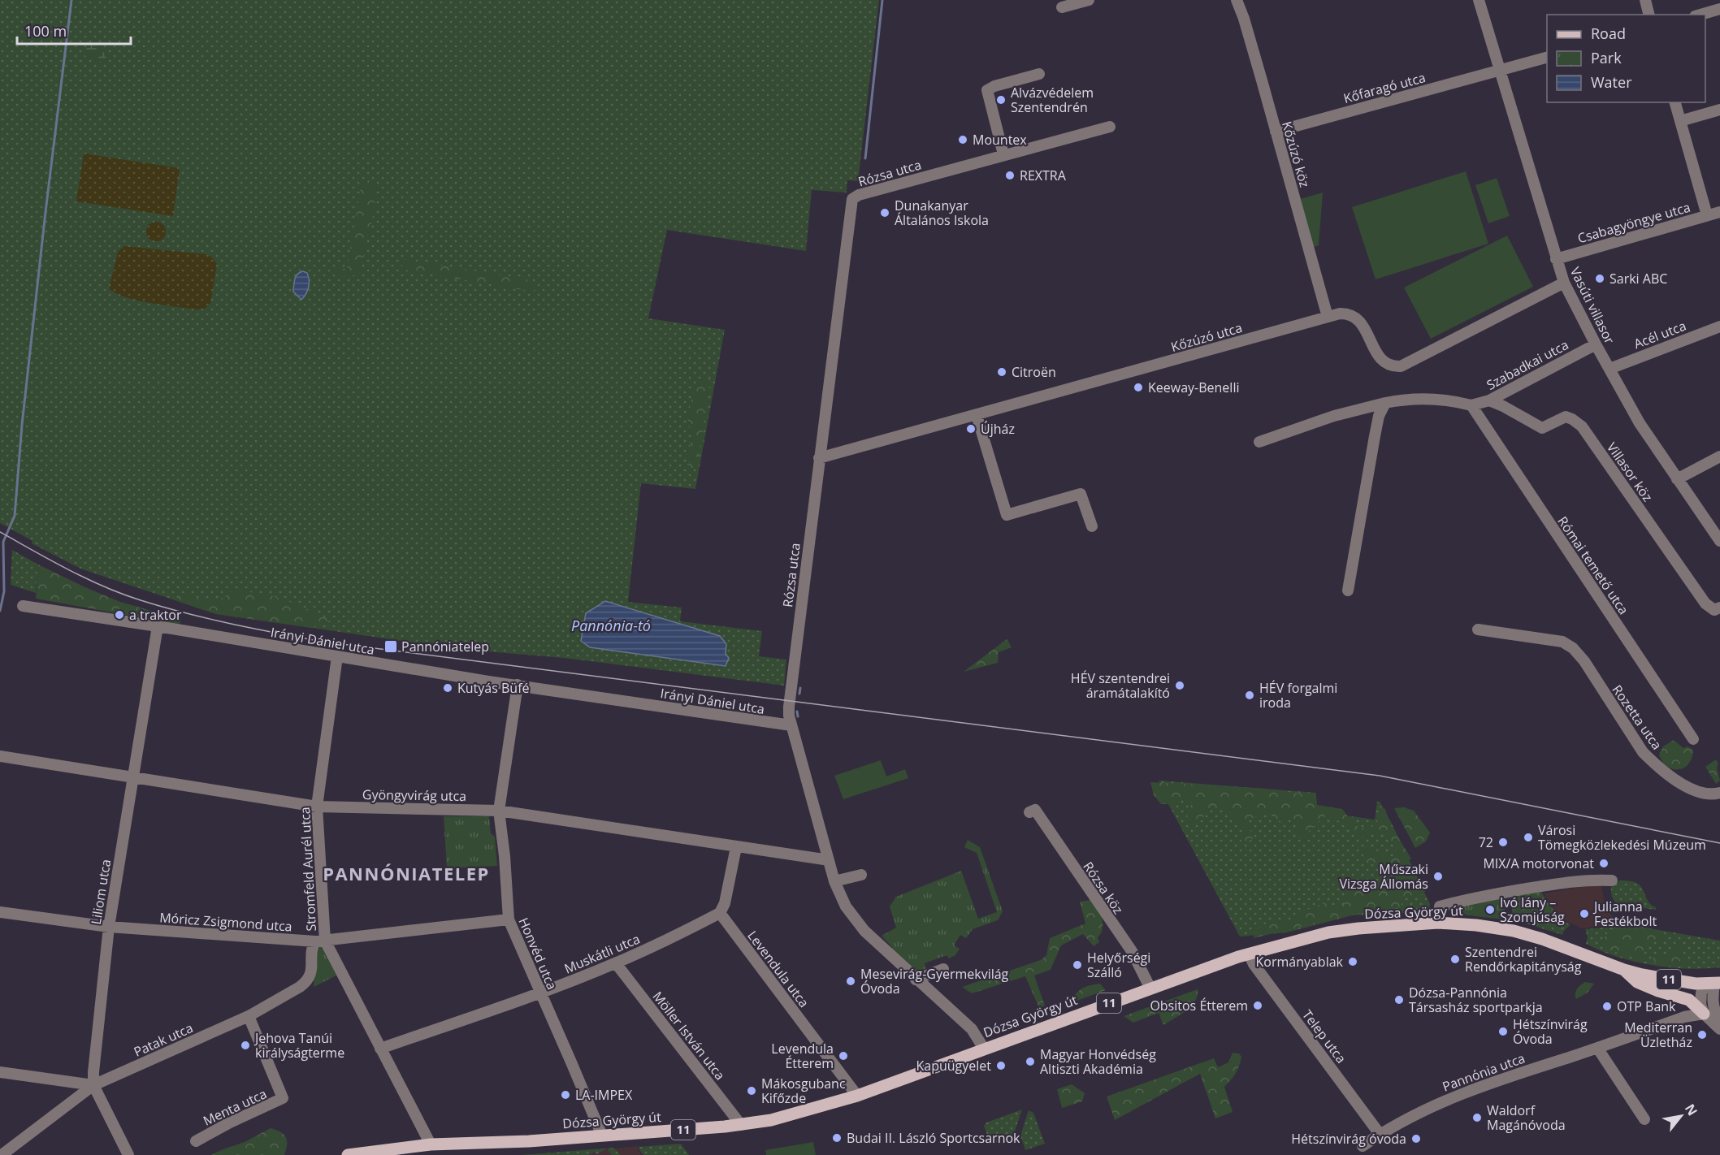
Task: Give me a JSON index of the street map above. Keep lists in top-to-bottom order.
{
  "streets": {
    "main road": ["Dózsa György út", "11"],
    "street": [
      "Kőfaragó utca",
      "Kőzúzó köz",
      "Rózsa utca",
      "Csabagyöngye utca",
      "Vasúti villasor",
      "Acél utca",
      "Kőzúzó utca",
      "Szabadkai utca",
      "Villasor köz",
      "Római temető utca",
      "Irányi Dániel utca",
      "Rozetta utca",
      "Gyöngyvirág utca",
      "Stromfeld Aurél utca",
      "Rózsa köz",
      "Liliom utca",
      "Móricz Zsigmond utca",
      "Honvéd utca",
      "Muskátli utca",
      "Levendula utca",
      "Möller István utca",
      "Telep utca",
      "Patak utca",
      "Pannónia utca",
      "Menta utca"
    ]
  },
  "crossings": [
    ["Kőfaragó utca", "Kőzúzó köz"],
    ["Kőfaragó utca", "Vasúti villasor"],
    ["Kőzúzó köz", "Kőzúzó utca"],
    ["Rózsa utca", "Kőzúzó utca"],
    ["Rózsa utca", "Irányi Dániel utca"],
    ["Rózsa utca", "Gyöngyvirág utca"],
    ["Rózsa utca", "Dózsa György út"],
    ["Csabagyöngye utca", "Vasúti villasor"],
    ["Vasúti villasor", "Acél utca"],
    ["Vasúti villasor", "Kőzúzó utca"],
    ["Vasúti villasor", "Szabadkai utca"],
    ["Szabadkai utca", "Villasor köz"],
    ["Szabadkai utca", "Római temető utca"],
    ["Irányi Dániel utca", "Stromfeld Aurél utca"],
    ["Irányi Dániel utca", "Liliom utca"],
    ["Irányi Dániel utca", "Honvéd utca"],
    ["Gyöngyvirág utca", "Stromfeld Aurél utca"],
    ["Gyöngyvirág utca", "Liliom utca"],
    ["Gyöngyvirág utca", "Honvéd utca"],
    ["Stromfeld Aurél utca", "Dózsa György út"],
    ["Stromfeld Aurél utca", "Móricz Zsigmond utca"],
    ["Stromfeld Aurél utca", "Muskátli utca"],
    ["Stromfeld Aurél utca", "Patak utca"],
    ["Rózsa köz", "Dózsa György út"],
    ["Liliom utca", "Móricz Zsigmond utca"],
    ["Liliom utca", "Patak utca"],
    ["Dózsa György út", "Honvéd utca"],
    ["Dózsa György út", "Levendula utca"],
    ["Dózsa György út", "Möller István utca"],
    ["Dózsa György út", "Telep utca"],
    ["Móricz Zsigmond utca", "Honvéd utca"],
    ["Móricz Zsigmond utca", "Patak utca"],
    ["Honvéd utca", "Muskátli utca"],
    ["Muskátli utca", "Levendula utca"],
    ["Muskátli utca", "Möller István utca"],
    ["Telep utca", "Pannónia utca"],
    ["Patak utca", "Menta utca"]
  ],
  "districts": ["PANNÓNIATELEP"],
  "water": ["Pannónia-tó"],
  "places": {
    "other": [
      "Alvázvédelem Szentendrén",
      "Mountex",
      "REXTRA",
      "Dunakanyar Általános Iskola",
      "Sarki ABC",
      "Citroën",
      "Keeway-Benelli",
      "Újház",
      "a traktor",
      "HÉV szentendrei áramátalakító",
      "Kutyás Büfé",
      "HÉV forgalmi iroda",
      "Városi Tömegközlekedési Múzeum",
      "72",
      "MIX/A motorvonat",
      "Műszaki Vizsga Állomás",
      "Ivó lány – Szomjúság",
      "Julianna Festékbolt",
      "Szentendrei Rendőrkapitányság",
      "Kormányablak",
      "Helyőrségi Szálló",
      "Mesevirág-Gyermekvilág Óvoda",
      "Dózsa-Pannónia Társasház sportparkja",
      "Obsitos Étterem",
      "OTP Bank",
      "Hétszínvirág Óvoda",
      "Mediterran Üzletház",
      "Jehova Tanúi királyságterme",
      "Levendula Étterem",
      "Magyar Honvédség Altiszti Akadémia",
      "Kapuügyelet",
      "Mákosgubanc Kifőzde",
      "LA-IMPEX",
      "Waldorf Magánóvoda",
      "Budai II. László Sportcsarnok",
      "Hétszínvirág óvoda"
    ],
    "transit": ["Pannóniatelep"]
  },
  "legend": ["Road", "Park", "Water"],
  "scale_bar": "100 m",
  "north": "top right"
}
